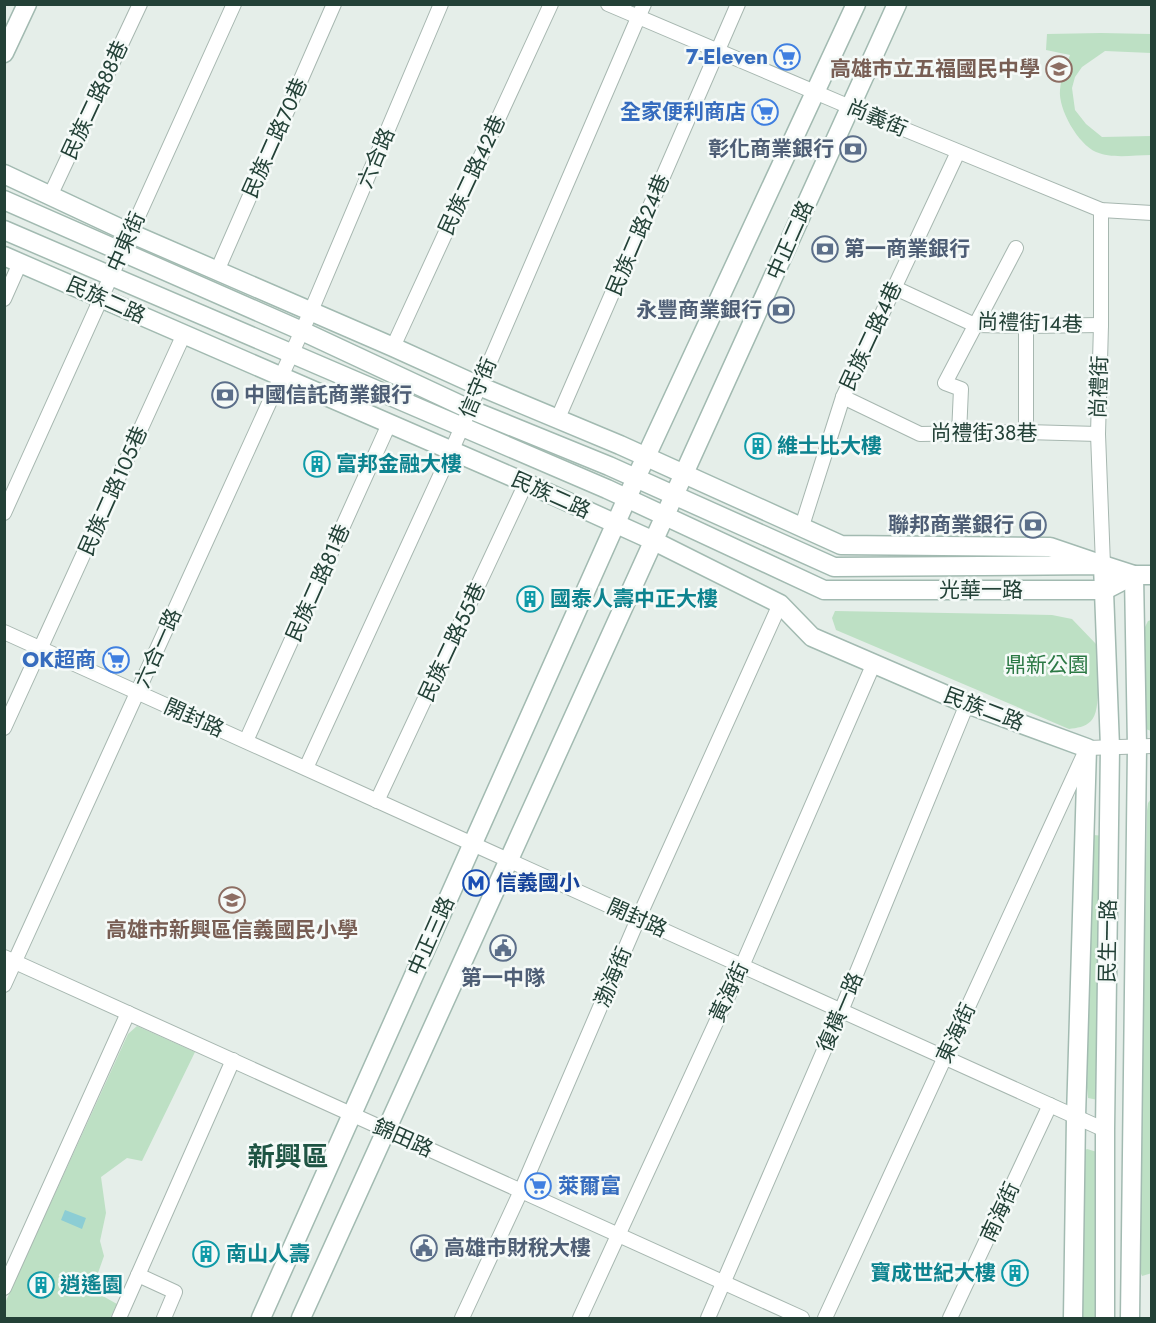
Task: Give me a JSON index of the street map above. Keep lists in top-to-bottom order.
{
  "streets": {
    "street": [
      "民族二路88巷",
      "尚義街",
      "民族二路70巷",
      "六合路",
      "民族二路42巷",
      "民族二路24巷",
      "中正二路",
      "中東街",
      "民族二路",
      "尚禮街14巷",
      "民族二路4巷",
      "尚禮街",
      "信守街",
      "尚禮街38巷",
      "民族二路105巷",
      "民族二路81巷",
      "光華一路",
      "民族二路55巷",
      "六合一路",
      "開封路",
      "中正三路",
      "民生一路",
      "渤海街",
      "黃海街",
      "復橫一路",
      "東海街",
      "錦田路",
      "南海街"
    ]
  },
  "crossings": [
    ["尚義街", "民族二路24巷"],
    ["尚義街", "中正二路"],
    ["尚義街", "民族二路4巷"],
    ["尚義街", "尚禮街"],
    ["尚義街", "信守街"],
    ["六合路", "六合一路"],
    ["中正二路", "中正三路"],
    ["中東街", "民族二路"],
    ["民族二路", "信守街"],
    ["民族二路", "民族二路105巷"],
    ["民族二路", "民族二路81巷"],
    ["民族二路", "光華一路"],
    ["民族二路", "民族二路55巷"],
    ["民族二路", "六合一路"],
    ["民族二路", "中正三路"],
    ["民族二路", "民生一路"],
    ["民族二路", "渤海街"],
    ["民族二路", "黃海街"],
    ["民族二路", "復橫一路"],
    ["民族二路", "東海街"],
    ["尚禮街14巷", "民族二路4巷"],
    ["尚禮街14巷", "尚禮街"],
    ["民族二路4巷", "尚禮街38巷"],
    ["民族二路4巷", "光華一路"],
    ["尚禮街", "尚禮街38巷"],
    ["尚禮街", "光華一路"],
    ["尚禮街", "民生一路"],
    ["信守街", "開封路"],
    ["民族二路105巷", "開封路"],
    ["民族二路81巷", "開封路"],
    ["光華一路", "中正三路"],
    ["光華一路", "民生一路"],
    ["民族二路55巷", "開封路"],
    ["六合一路", "開封路"],
    ["六合一路", "錦田路"],
    ["開封路", "中正三路"],
    ["開封路", "民生一路"],
    ["開封路", "渤海街"],
    ["開封路", "黃海街"],
    ["開封路", "復橫一路"],
    ["開封路", "東海街"],
    ["開封路", "南海街"],
    ["中正三路", "錦田路"],
    ["民生一路", "東海街"],
    ["渤海街", "錦田路"],
    ["黃海街", "錦田路"],
    ["復橫一路", "錦田路"]
  ],
  "districts": ["新興區"],
  "parks": ["鼎新公園"],
  "places": {
    "supermarket": [
      "7-Eleven",
      "全家便利商店",
      "OK超商",
      "萊爾富"
    ],
    "school or university": ["高雄市立五福國民中學", "高雄市新興區信義國民小學"],
    "bank": [
      "彰化商業銀行",
      "第一商業銀行",
      "永豐商業銀行",
      "中國信託商業銀行",
      "聯邦商業銀行"
    ],
    "building": [
      "維士比大樓",
      "富邦金融大樓",
      "國泰人壽中正大樓",
      "南山人壽",
      "寶成世紀大樓",
      "逍遙園"
    ],
    "metro station": ["信義國小"],
    "public building": ["第一中隊", "高雄市財稅大樓"]
  }
}
